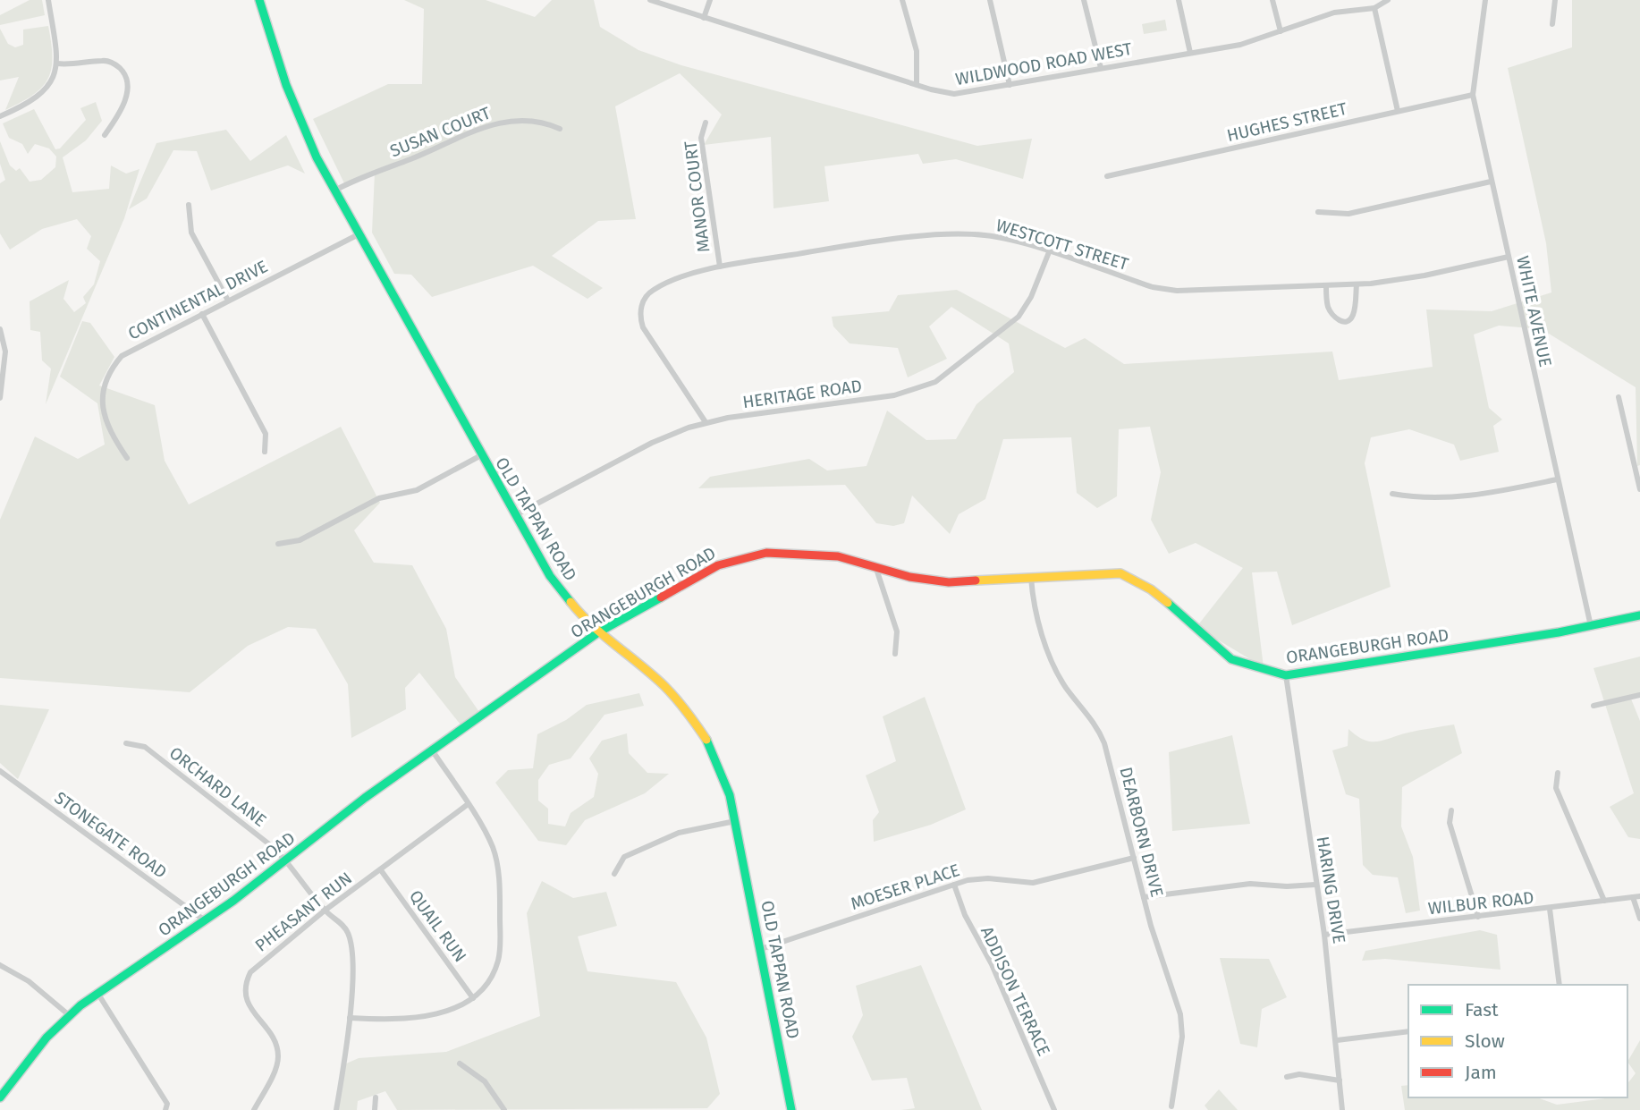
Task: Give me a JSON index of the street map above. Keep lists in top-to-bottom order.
{
  "streets": {
    "street": [
      "WILDWOOD ROAD WEST",
      "HUGHES STREET",
      "SUSAN COURT",
      "MANOR COURT",
      "WESTCOTT STREET",
      "CONTINENTAL DRIVE",
      "WHITE AVENUE",
      "HERITAGE ROAD",
      "OLD TAPPAN ROAD",
      "ORANGEBURGH ROAD",
      "ORCHARD LANE",
      "DEARBORN DRIVE",
      "STONEGATE ROAD",
      "MOESER PLACE",
      "HARING DRIVE",
      "WILBUR ROAD",
      "PHEASANT RUN",
      "QUAIL RUN",
      "ADDISON TERRACE"
    ]
  },
  "crossings": [
    ["HUGHES STREET", "WHITE AVENUE"],
    ["SUSAN COURT", "OLD TAPPAN ROAD"],
    ["MANOR COURT", "WESTCOTT STREET"],
    ["WESTCOTT STREET", "WHITE AVENUE"],
    ["WESTCOTT STREET", "HERITAGE ROAD"],
    ["CONTINENTAL DRIVE", "OLD TAPPAN ROAD"],
    ["WHITE AVENUE", "ORANGEBURGH ROAD"],
    ["HERITAGE ROAD", "OLD TAPPAN ROAD"],
    ["OLD TAPPAN ROAD", "ORANGEBURGH ROAD"],
    ["OLD TAPPAN ROAD", "MOESER PLACE"],
    ["ORANGEBURGH ROAD", "ORCHARD LANE"],
    ["ORANGEBURGH ROAD", "DEARBORN DRIVE"],
    ["ORANGEBURGH ROAD", "STONEGATE ROAD"],
    ["ORANGEBURGH ROAD", "HARING DRIVE"],
    ["ORCHARD LANE", "PHEASANT RUN"],
    ["DEARBORN DRIVE", "MOESER PLACE"],
    ["MOESER PLACE", "ADDISON TERRACE"],
    ["HARING DRIVE", "WILBUR ROAD"],
    ["PHEASANT RUN", "QUAIL RUN"]
  ],
  "legend": ["Fast", "Slow", "Jam"]
}
